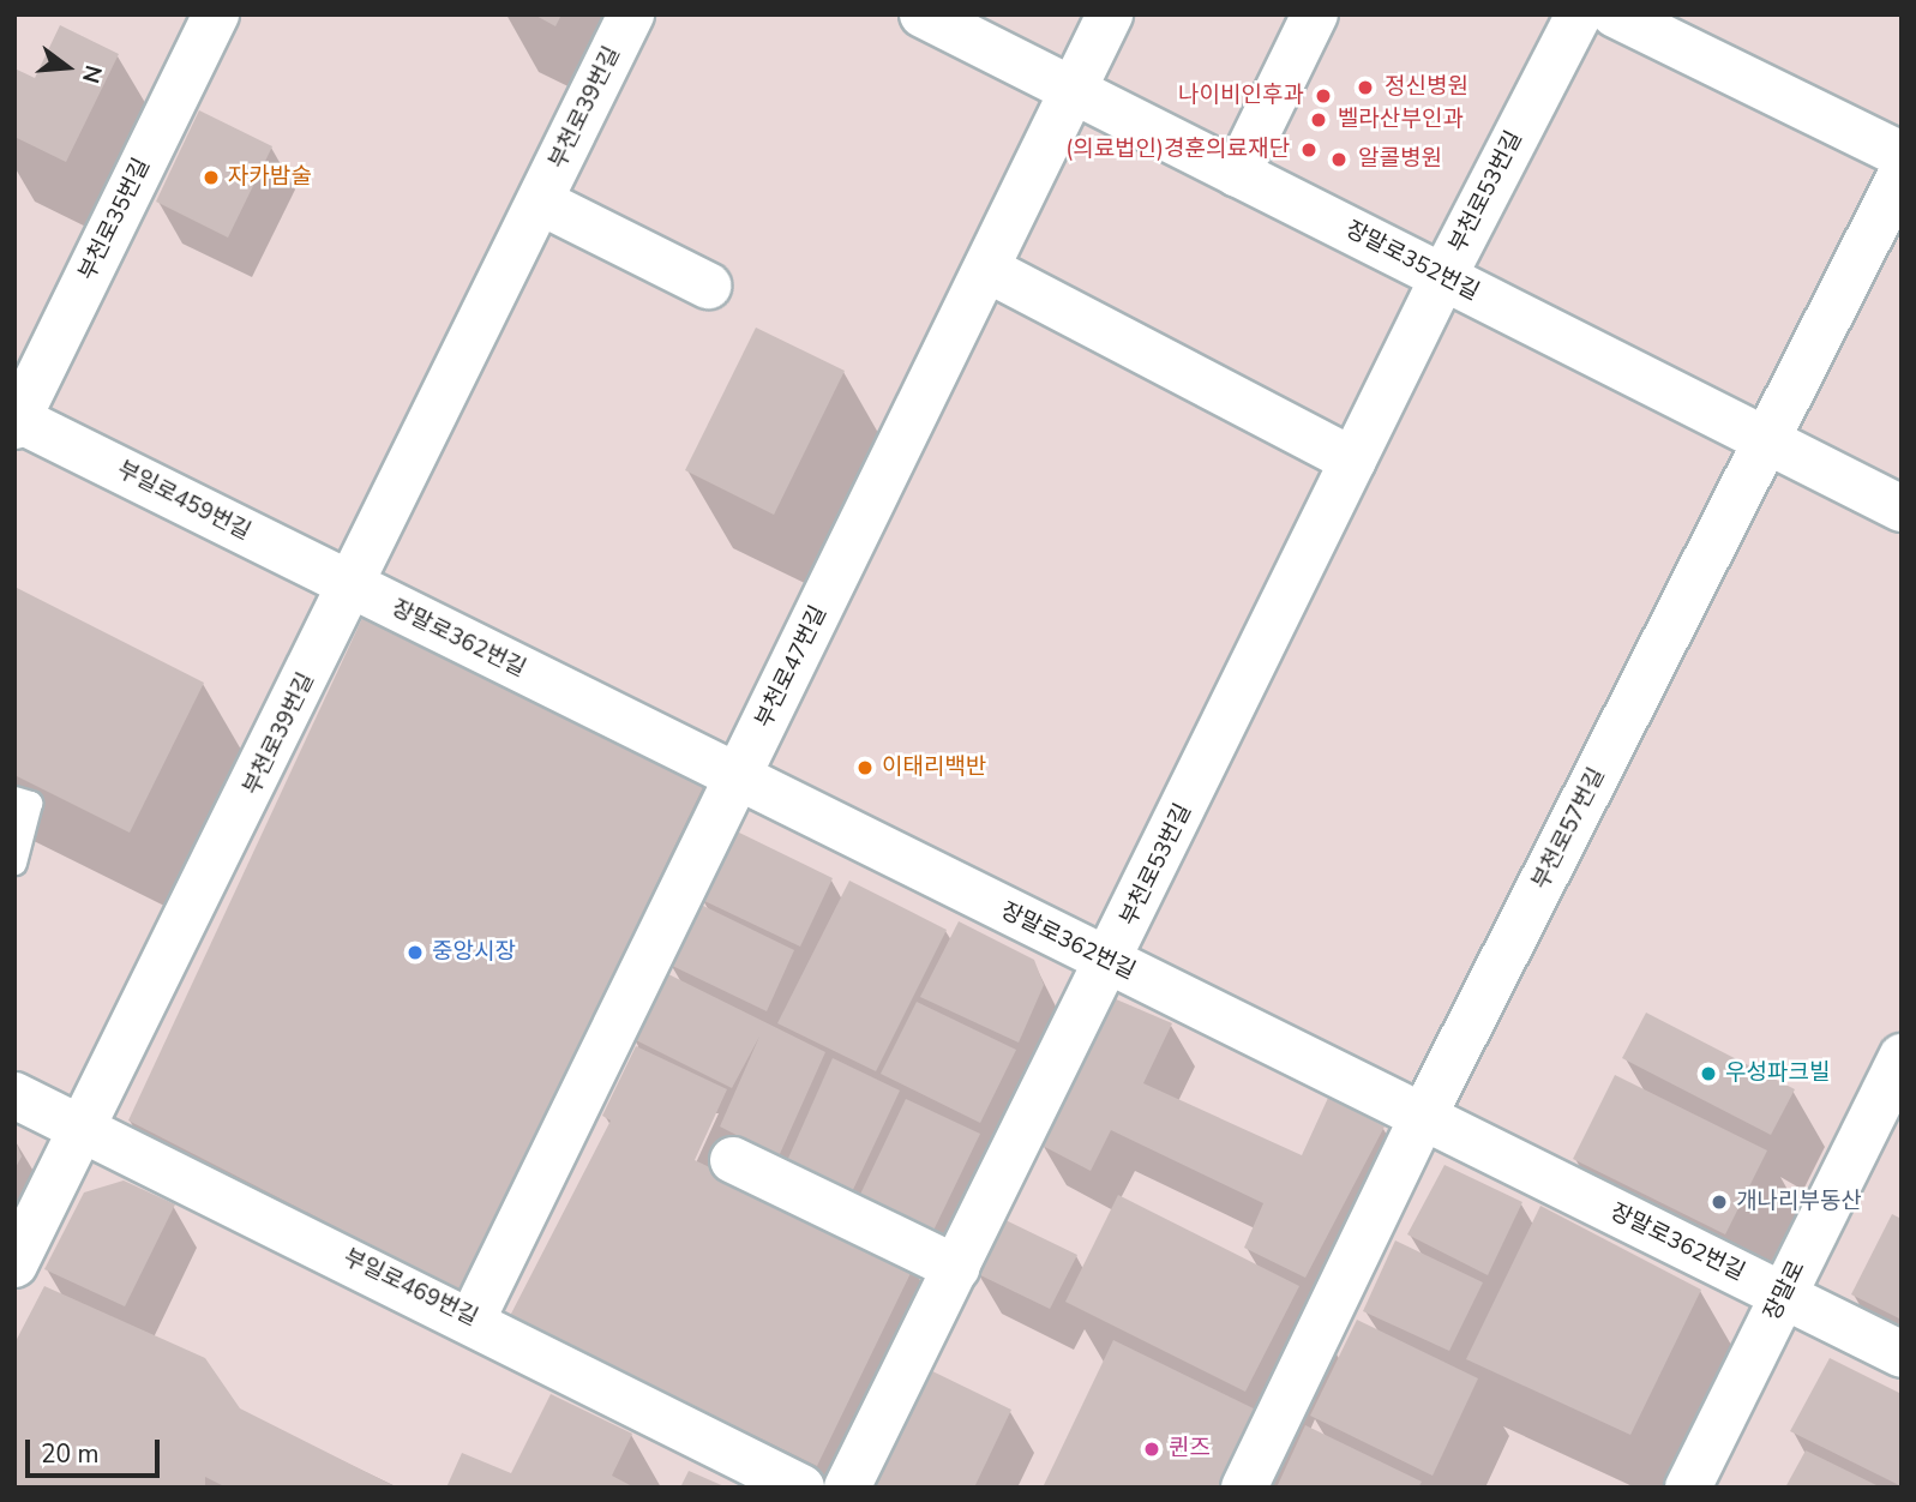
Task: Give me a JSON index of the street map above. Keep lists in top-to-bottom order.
{
  "streets": {
    "street": [
      "부천로39번길",
      "부천로53번길",
      "부천로35번길",
      "장말로352번길",
      "부일로459번길",
      "장말로362번길",
      "부천로47번길",
      "부천로57번길",
      "부일로469번길",
      "장말로"
    ]
  },
  "crossings": [
    ["부천로39번길", "부일로459번길"],
    ["부천로39번길", "장말로362번길"],
    ["부천로39번길", "부일로469번길"],
    ["부천로53번길", "장말로352번길"],
    ["부천로53번길", "장말로362번길"],
    ["부천로35번길", "부일로459번길"],
    ["장말로352번길", "부천로47번길"],
    ["장말로352번길", "부천로57번길"],
    ["부일로459번길", "장말로362번길"],
    ["장말로362번길", "부천로47번길"],
    ["장말로362번길", "부천로57번길"],
    ["장말로362번길", "장말로"],
    ["부천로47번길", "부일로469번길"]
  ],
  "places": [
    "정신병원",
    "나이비인후과",
    "벨라산부인과",
    "(의료법인)경훈의료재단",
    "알콜병원",
    "자카밤술",
    "이태리백반",
    "중앙시장",
    "우성파크빌",
    "개나리부동산",
    "퀸즈"
  ],
  "scale_bar": "20 m",
  "north": "right"
}
